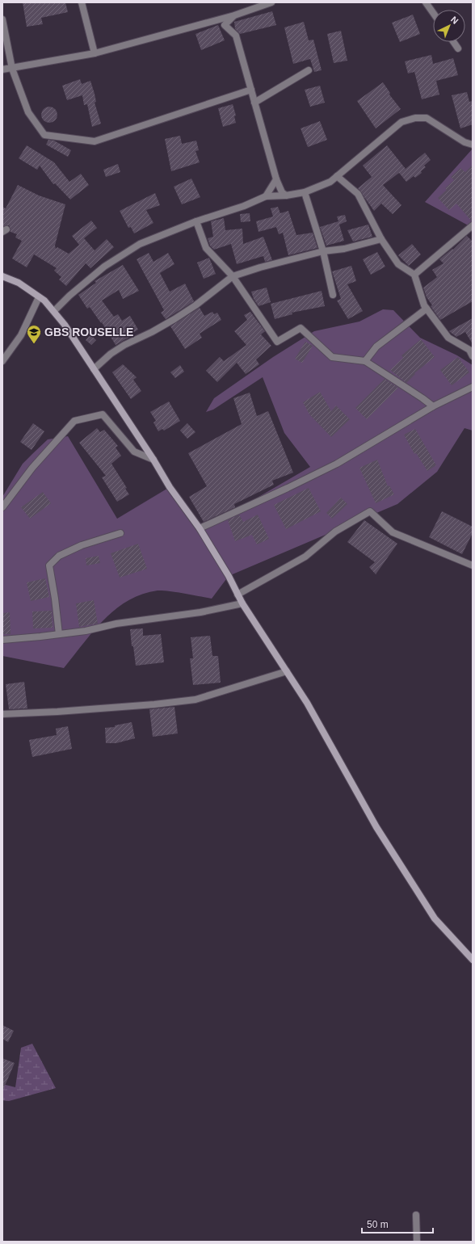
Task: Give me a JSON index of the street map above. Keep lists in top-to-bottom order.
{
  "places": {
    "school or university": ["GBS ROUSELLE"]
  },
  "scale_bar": "50 m",
  "north": "top right"
}
